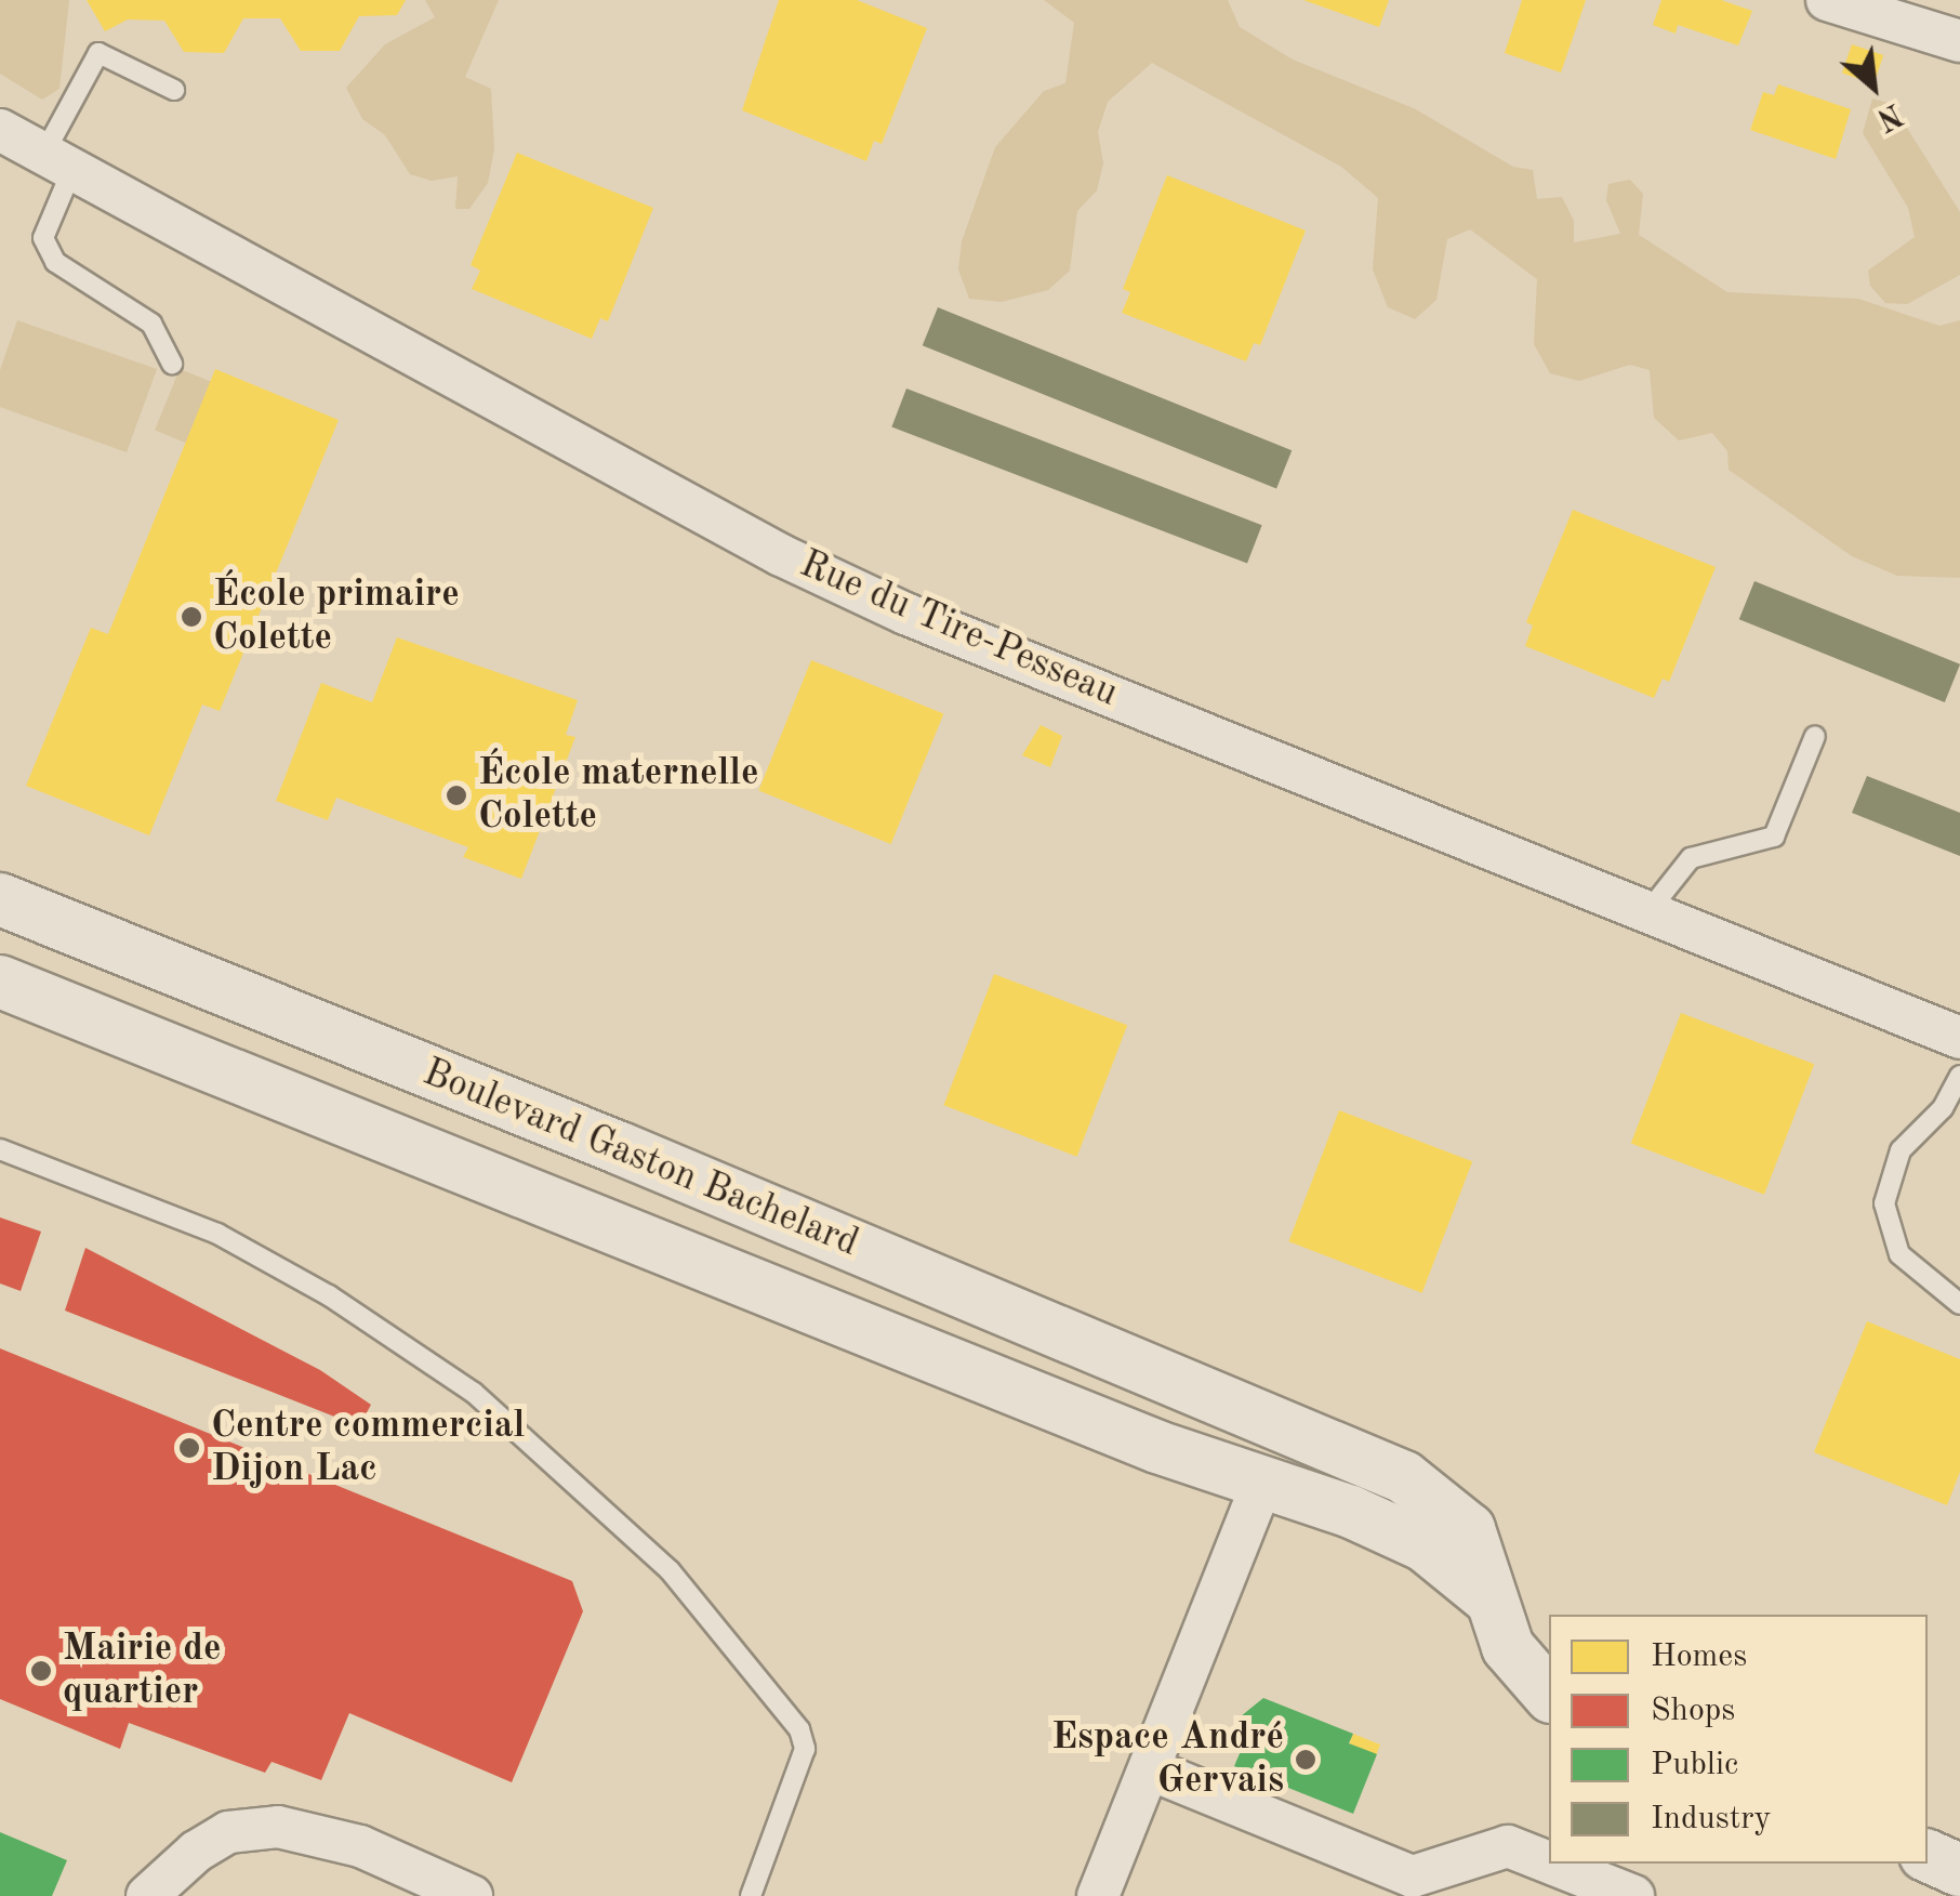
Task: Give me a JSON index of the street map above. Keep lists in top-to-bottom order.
{
  "streets": {
    "street": ["Rue du Tire-Pesseau", "Boulevard Gaston Bachelard"]
  },
  "places": [
    "École primaire Colette",
    "École maternelle Colette",
    "Centre commercial Dijon Lac",
    "Mairie de quartier",
    "Espace André Gervais"
  ],
  "legend": [
    "Homes",
    "Shops",
    "Public",
    "Industry"
  ],
  "north": "bottom right"
}
